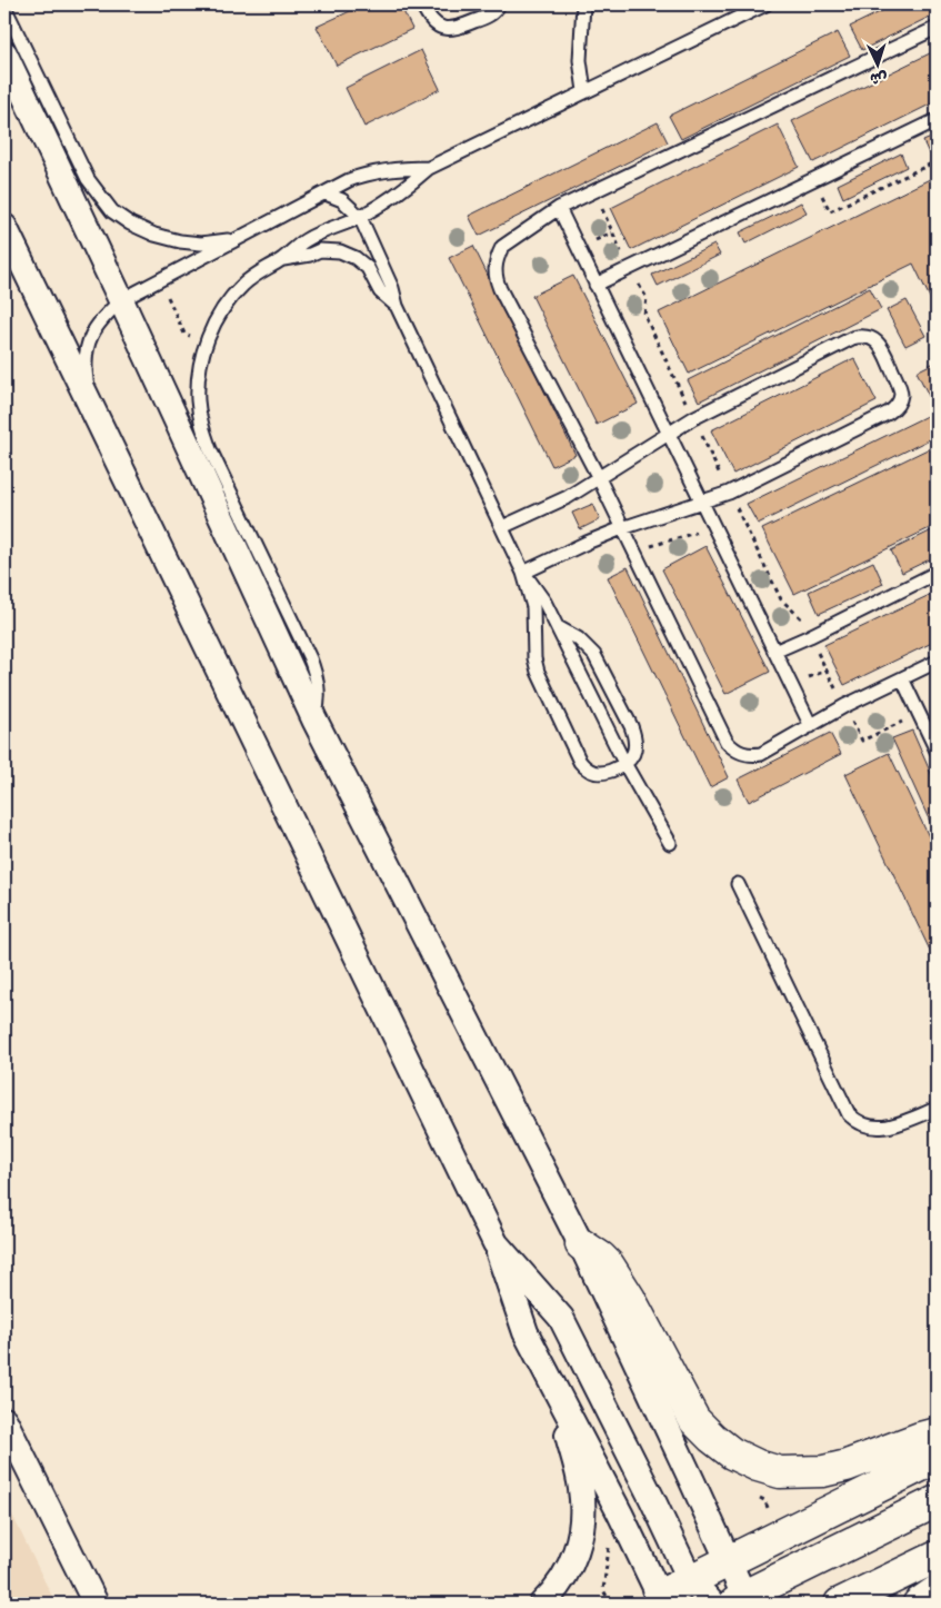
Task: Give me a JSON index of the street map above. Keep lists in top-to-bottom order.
{
  "north": "bottom"
}
